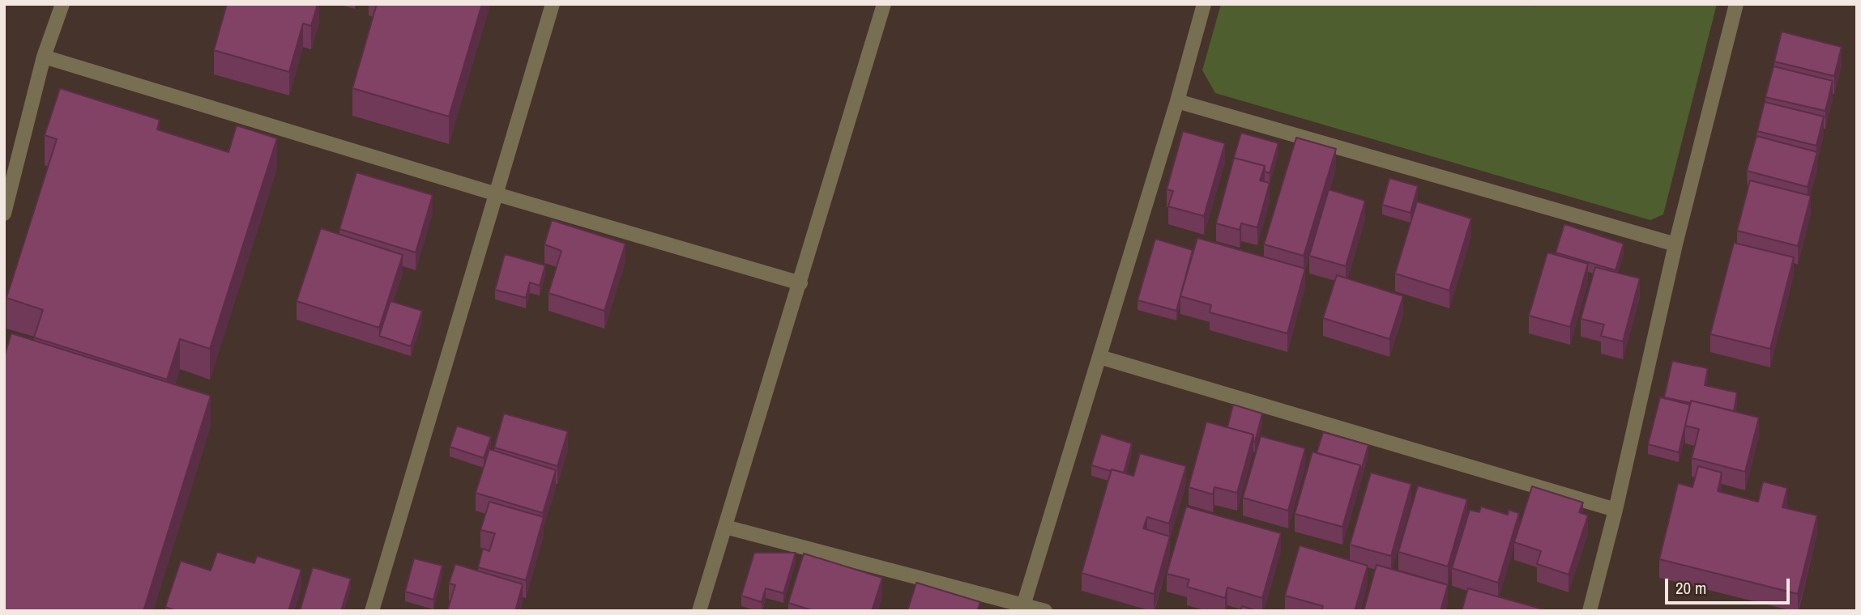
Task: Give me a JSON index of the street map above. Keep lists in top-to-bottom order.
{
  "scale_bar": "20 m"
}
